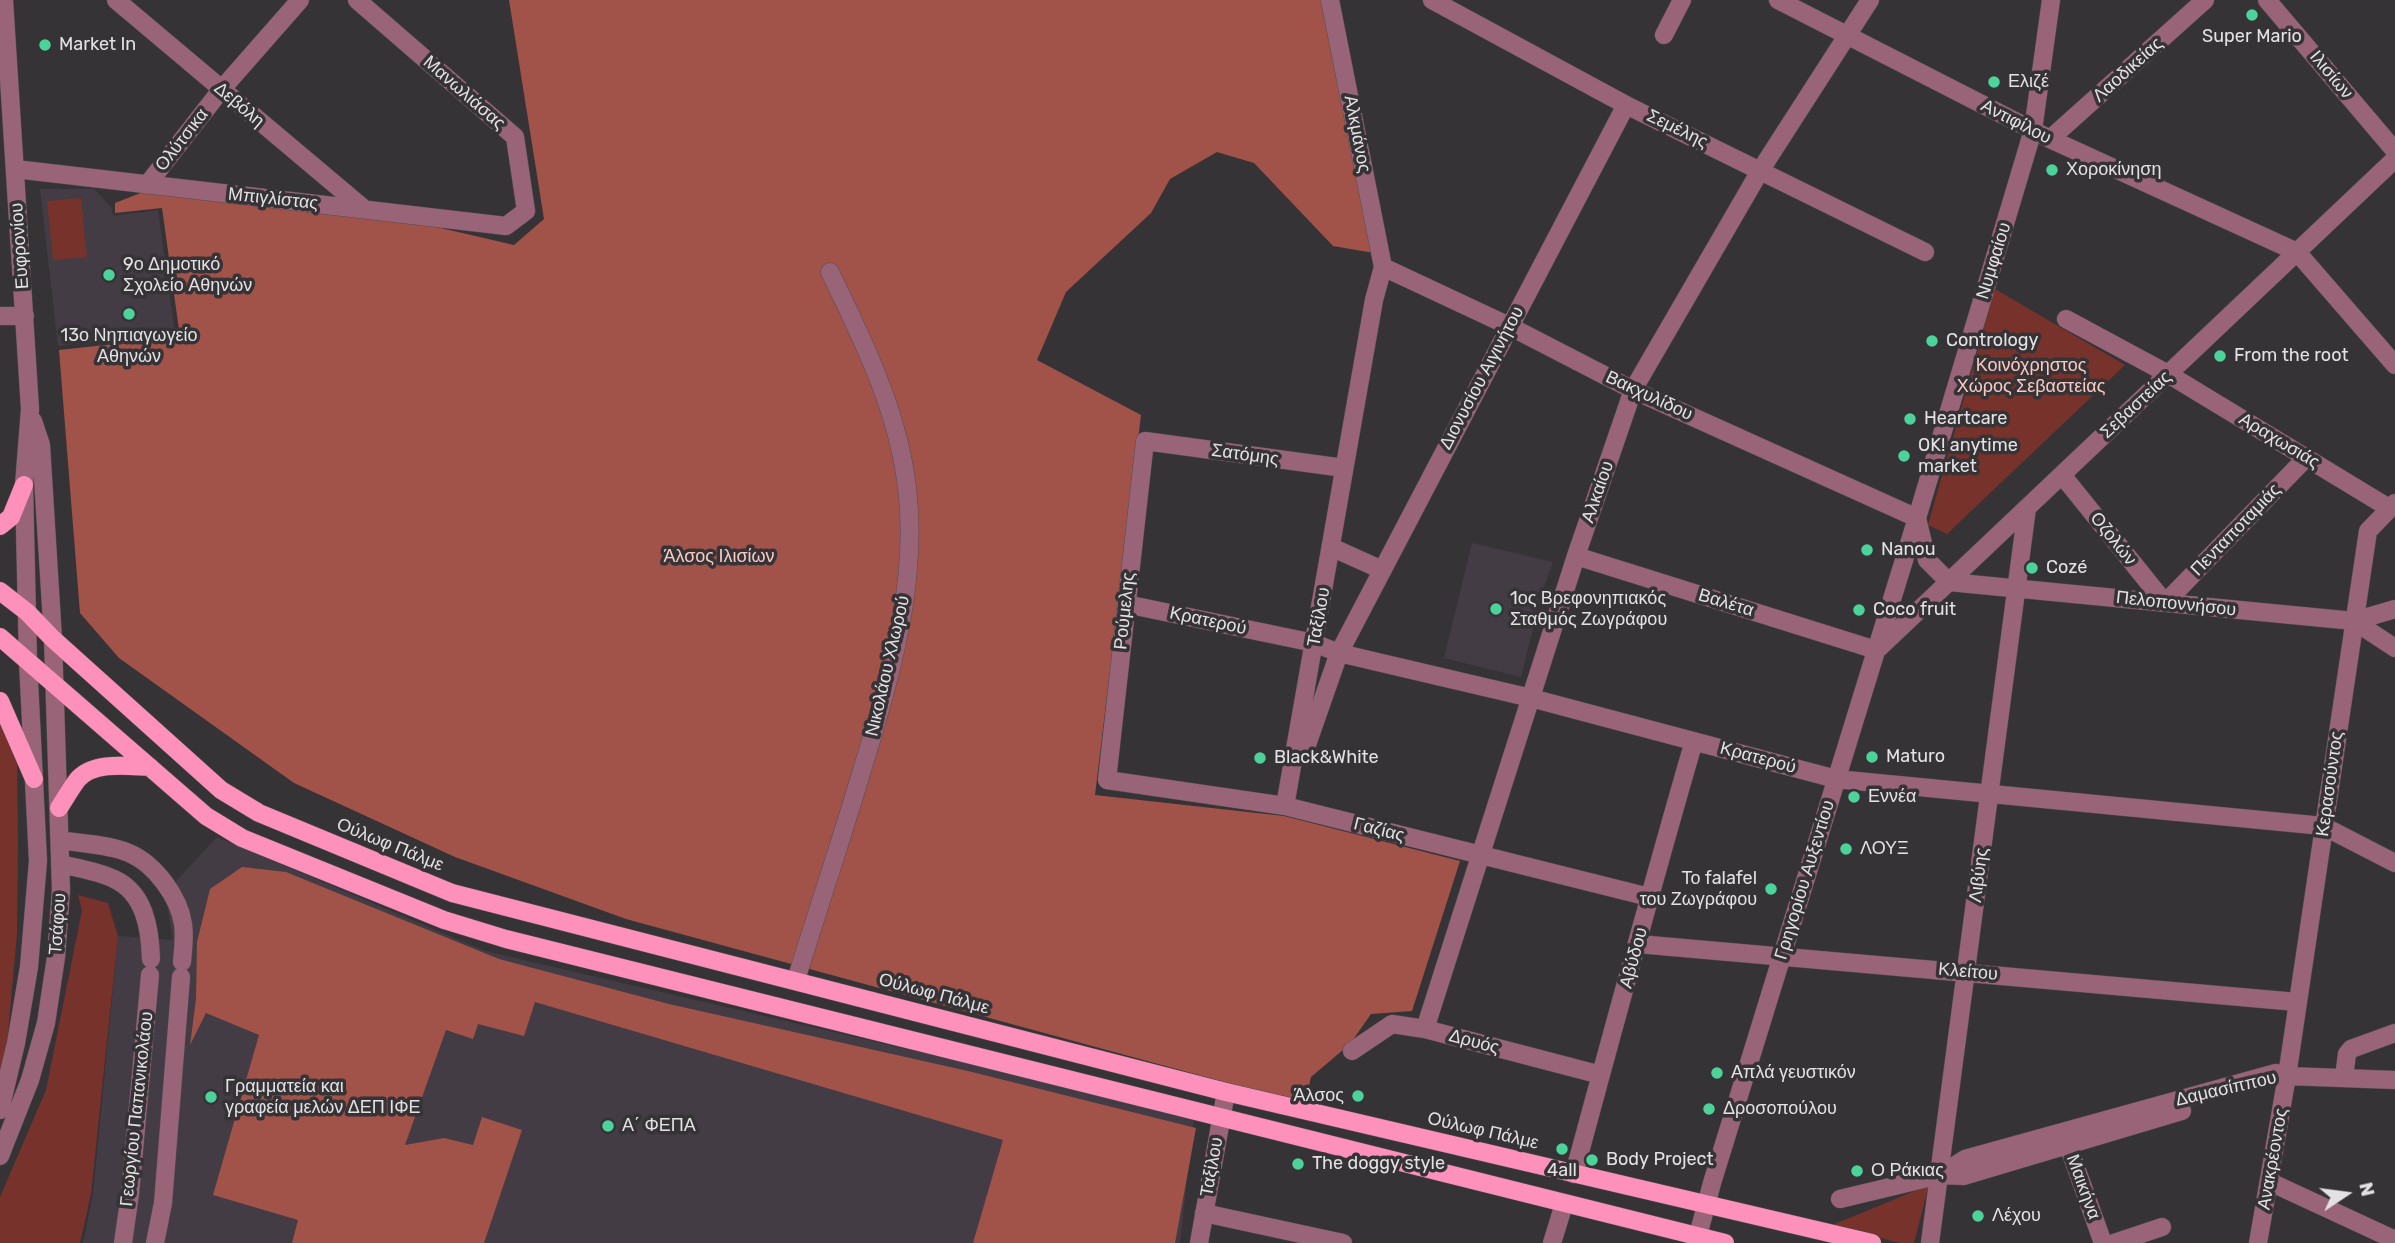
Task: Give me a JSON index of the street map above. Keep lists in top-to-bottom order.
{
  "streets": {
    "main road": ["Ούλωφ Πάλμε"],
    "street": [
      "Λαοδικείας",
      "Ιλισίων",
      "Μανωλιάσας",
      "Δεβόλη",
      "Αντιφίλου",
      "Σεμέλης",
      "Αλκμάνος",
      "Ολύτσικα",
      "Μπιγλίστας",
      "Ευφρονίου",
      "Νυμφαίου",
      "Διονυσίου Αιγινήτου",
      "Βακχυλίδου",
      "Σεβαστείας",
      "Αραχωσιάς",
      "Σατόμης",
      "Αλκαίου",
      "Πενταποταμιάς",
      "Οζολών",
      "Βαλέτα",
      "Πελοποννήσου",
      "Ρούμελης",
      "Ταξίλου",
      "Κρατερού",
      "Νικολάου Χλωρού",
      "Κερασούντος",
      "Γαζίας",
      "Λιβύης",
      "Γρηγορίου Αυξεντίου",
      "Τσάφου",
      "Αβύδου",
      "Κλείτου",
      "Δρυός",
      "Δαμασίππου",
      "Γεωργίου Παπανικολάου",
      "Ανακρέοντος",
      "Μαικήνα"
    ]
  },
  "crossings": [
    ["Λαοδικείας", "Αντιφίλου"],
    ["Μανωλιάσας", "Μπιγλίστας"],
    ["Δεβόλη", "Ολύτσικα"],
    ["Δεβόλη", "Μπιγλίστας"],
    ["Αντιφίλου", "Νυμφαίου"],
    ["Αντιφίλου", "Σεβαστείας"],
    ["Αντιφίλου", "Αλκαίου"],
    ["Σεμέλης", "Διονυσίου Αιγινήτου"],
    ["Σεμέλης", "Αλκαίου"],
    ["Αλκμάνος", "Βακχυλίδου"],
    ["Αλκμάνος", "Ταξίλου"],
    ["Ολύτσικα", "Μπιγλίστας"],
    ["Μπιγλίστας", "Ευφρονίου"],
    ["Ευφρονίου", "Ούλωφ Πάλμε"],
    ["Ευφρονίου", "Τσάφου"],
    ["Νυμφαίου", "Βακχυλίδου"],
    ["Νυμφαίου", "Γρηγορίου Αυξεντίου"],
    ["Διονυσίου Αιγινήτου", "Βακχυλίδου"],
    ["Διονυσίου Αιγινήτου", "Ταξίλου"],
    ["Διονυσίου Αιγινήτου", "Κρατερού"],
    ["Βακχυλίδου", "Αλκαίου"],
    ["Βακχυλίδου", "Ταξίλου"],
    ["Βακχυλίδου", "Γρηγορίου Αυξεντίου"],
    ["Σεβαστείας", "Αραχωσιάς"],
    ["Σεβαστείας", "Οζολών"],
    ["Σεβαστείας", "Βαλέτα"],
    ["Σεβαστείας", "Πελοποννήσου"],
    ["Σεβαστείας", "Λιβύης"],
    ["Σεβαστείας", "Γρηγορίου Αυξεντίου"],
    ["Αραχωσιάς", "Πενταποταμιάς"],
    ["Αραχωσιάς", "Κερασούντος"],
    ["Σατόμης", "Ρούμελης"],
    ["Σατόμης", "Ταξίλου"],
    ["Αλκαίου", "Βαλέτα"],
    ["Αλκαίου", "Κρατερού"],
    ["Αλκαίου", "Γαζίας"],
    ["Αλκαίου", "Δρυός"],
    ["Πενταποταμιάς", "Οζολών"],
    ["Πενταποταμιάς", "Πελοποννήσου"],
    ["Οζολών", "Πελοποννήσου"],
    ["Βαλέτα", "Γρηγορίου Αυξεντίου"],
    ["Πελοποννήσου", "Κερασούντος"],
    ["Πελοποννήσου", "Λιβύης"],
    ["Ρούμελης", "Κρατερού"],
    ["Ρούμελης", "Γαζίας"],
    ["Ταξίλου", "Κρατερού"],
    ["Ταξίλου", "Γαζίας"],
    ["Ταξίλου", "Ούλωφ Πάλμε"],
    ["Κρατερού", "Κερασούντος"],
    ["Κρατερού", "Λιβύης"],
    ["Κρατερού", "Γρηγορίου Αυξεντίου"],
    ["Κρατερού", "Αβύδου"],
    ["Νικολάου Χλωρού", "Ούλωφ Πάλμε"],
    ["Κερασούντος", "Κλείτου"],
    ["Κερασούντος", "Δαμασίππου"],
    ["Κερασούντος", "Ανακρέοντος"],
    ["Γαζίας", "Αβύδου"],
    ["Ούλωφ Πάλμε", "Γρηγορίου Αυξεντίου"],
    ["Ούλωφ Πάλμε", "Αβύδου"],
    ["Λιβύης", "Κλείτου"],
    ["Λιβύης", "Δαμασίππου"],
    ["Γρηγορίου Αυξεντίου", "Κλείτου"],
    ["Τσάφου", "Γεωργίου Παπανικολάου"],
    ["Αβύδου", "Κλείτου"],
    ["Αβύδου", "Δρυός"],
    ["Δαμασίππου", "Ανακρέοντος"],
    ["Δαμασίππου", "Μαικήνα"]
  ],
  "parks": ["Κοινόχρηστος Χώρος Σεβαστείας", "Άλσος Ιλισίων"],
  "places": [
    "Super Mario",
    "Market In",
    "Ελιζέ",
    "Χοροκίνηση",
    "9ο Δημοτικό Σχολείο Αθηνών",
    "13ο Νηπιαγωγείο Αθηνών",
    "Contrology",
    "From the root",
    "Heartcare",
    "OK! anytime market",
    "Nanou",
    "Cozé",
    "1ος Βρεφονηπιακός Σταθμός Ζωγράφου",
    "Coco fruit",
    "Maturo",
    "Black&White",
    "Εννέα",
    "ΛΟΥΞ",
    "Το falafel του Ζωγράφου",
    "Απλά γευστικόν",
    "Άλσος",
    "Γραμματεία και γραφεία μελών ΔΕΠ ΙΦΕ",
    "Δροσοπούλου",
    "Α΄ ΦΕΠΑ",
    "4all",
    "Body Project",
    "The doggy style",
    "Ο Ράκιας",
    "Λέχου"
  ],
  "north": "right"
}
